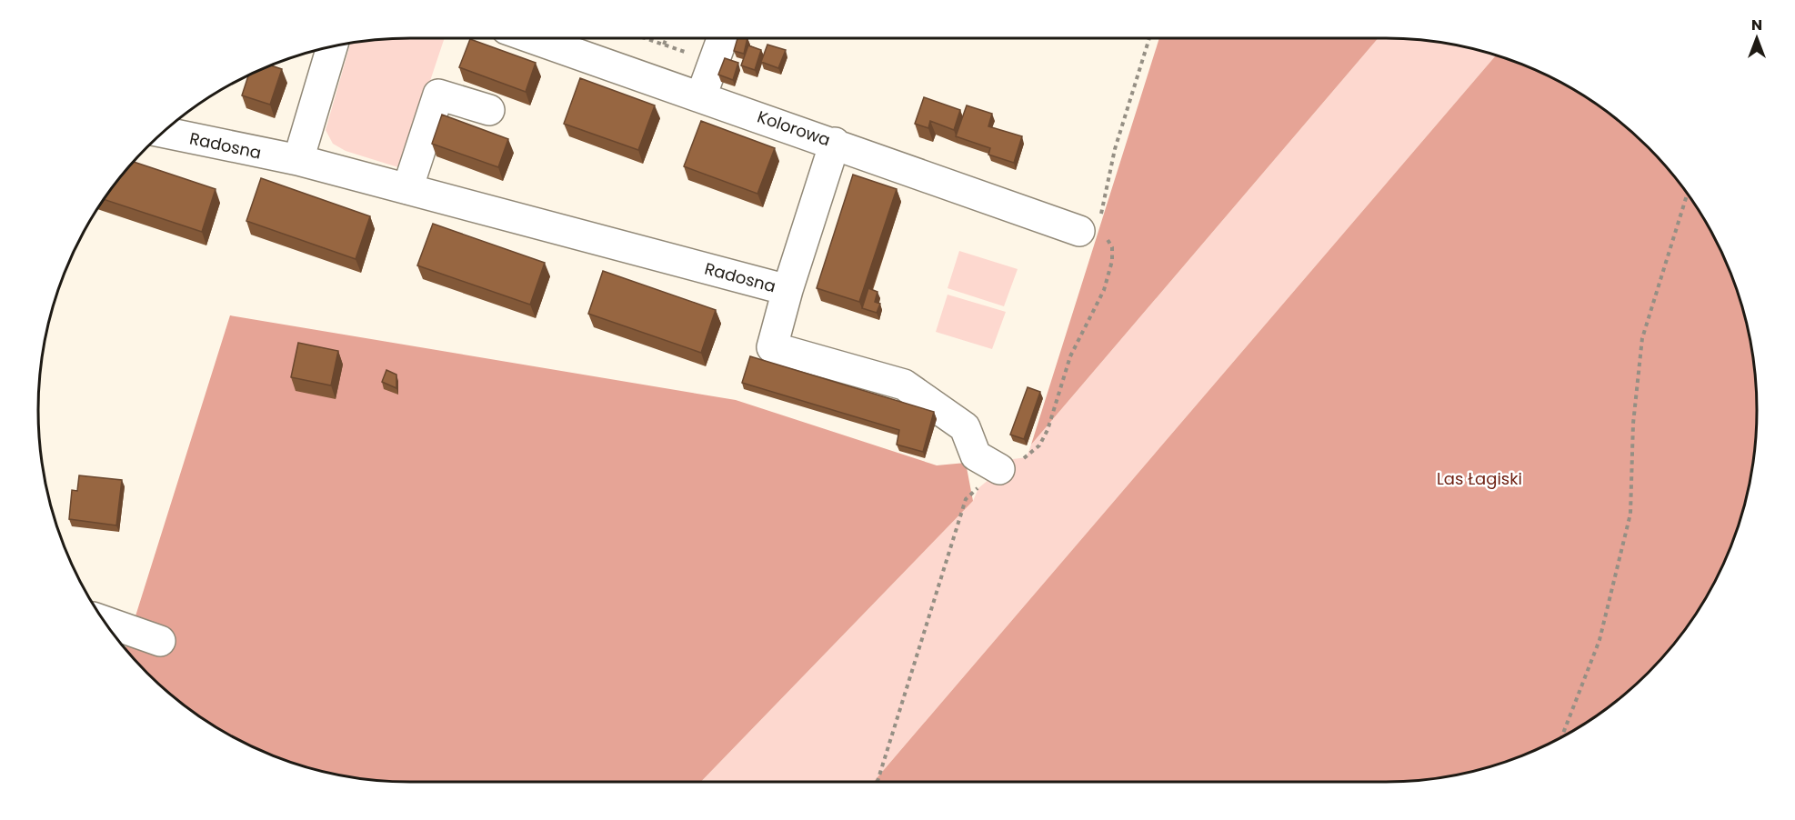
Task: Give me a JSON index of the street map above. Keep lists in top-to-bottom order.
{
  "streets": {
    "street": ["Kolorowa", "Radosna"]
  },
  "parks": ["Las Łagiski"],
  "north": "top"
}
